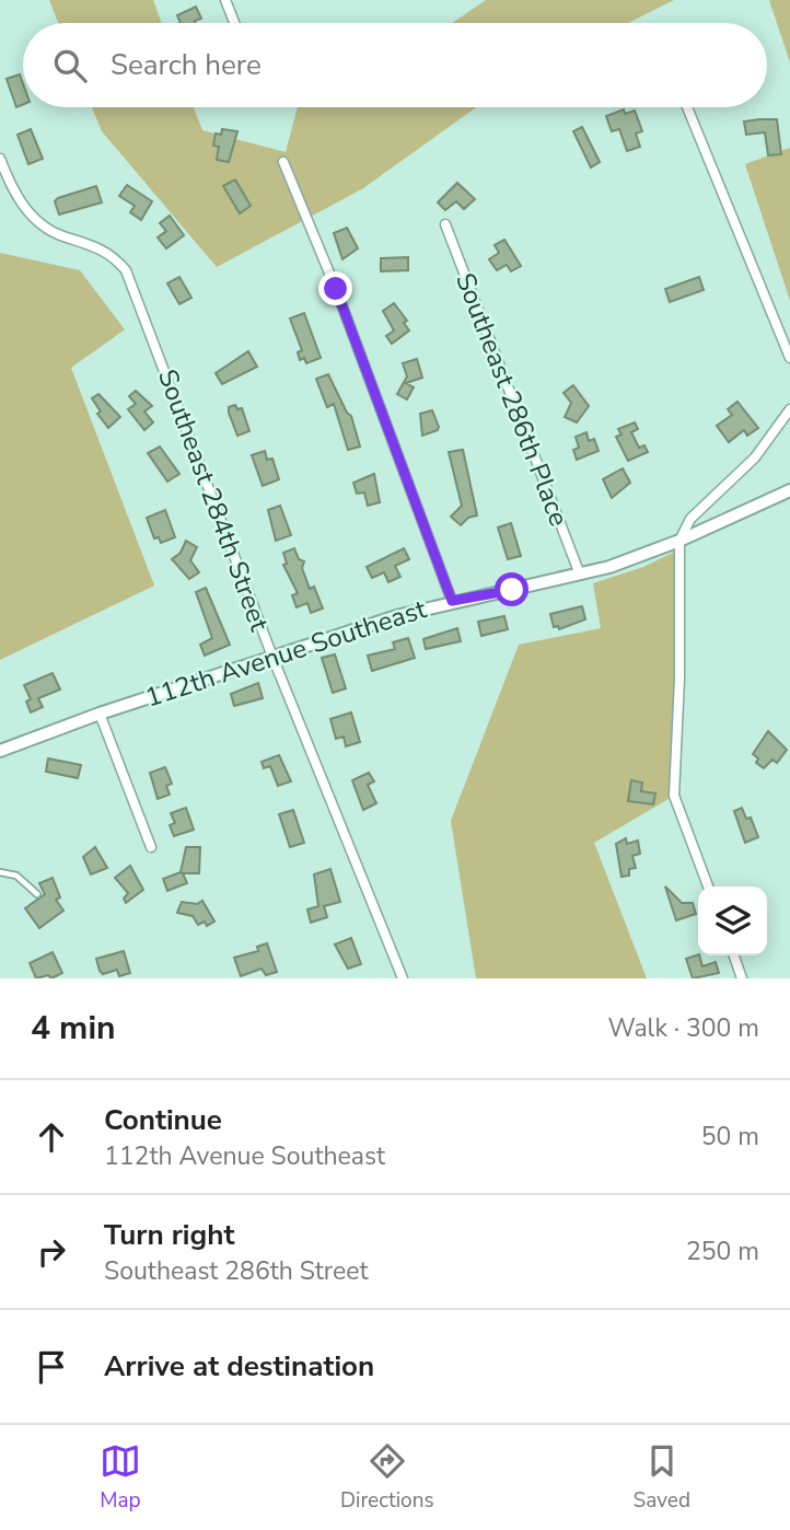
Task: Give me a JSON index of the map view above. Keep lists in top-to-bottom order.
{
  "streets": {
    "street": ["Southeast 286th Place", "Southeast 284th Street", "112th Avenue Southeast"]
  },
  "crossings": [
    ["Southeast 286th Place", "112th Avenue Southeast"],
    ["Southeast 284th Street", "112th Avenue Southeast"]
  ],
  "page": {
    "search": "Search here",
    "heading": ["4 min", "Walk · 300 m"],
    "list": [
      ["Continue", "112th Avenue Southeast", "50 m"],
      ["Turn right", "Southeast 286th Street", "250 m"],
      "Arrive at destination"
    ],
    "nav": ["Map", "Directions", "Saved"]
  }
}
